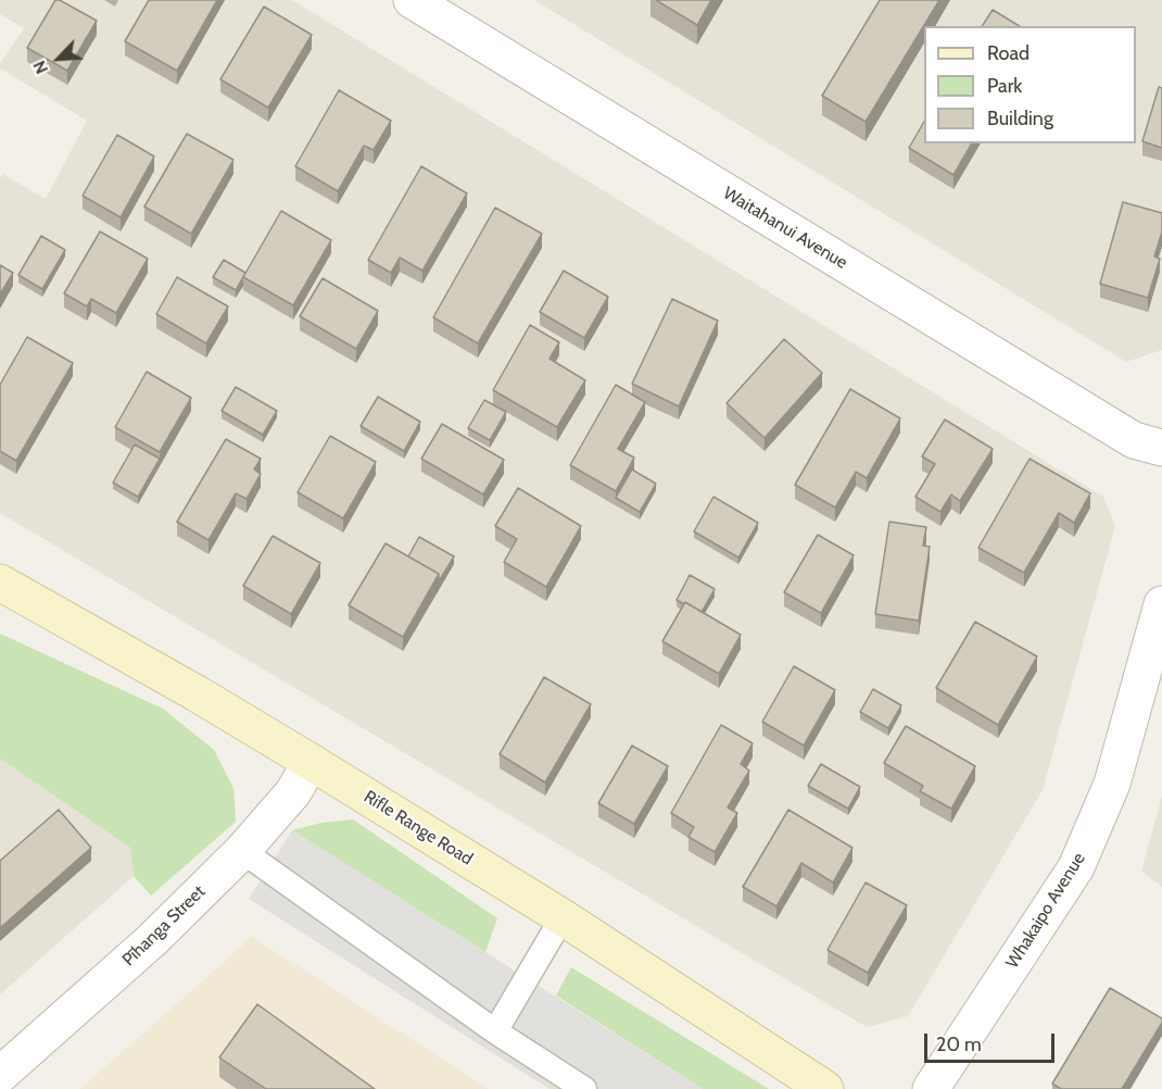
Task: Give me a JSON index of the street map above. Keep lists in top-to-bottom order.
{
  "streets": {
    "street": [
      "Waitahanui Avenue",
      "Rifle Range Road",
      "Whakaipo Avenue",
      "Pīhanga Street"
    ]
  },
  "crossings": [
    ["Rifle Range Road", "Pīhanga Street"]
  ],
  "legend": ["Road", "Park", "Building"],
  "scale_bar": "20 m",
  "north": "bottom left"
}
